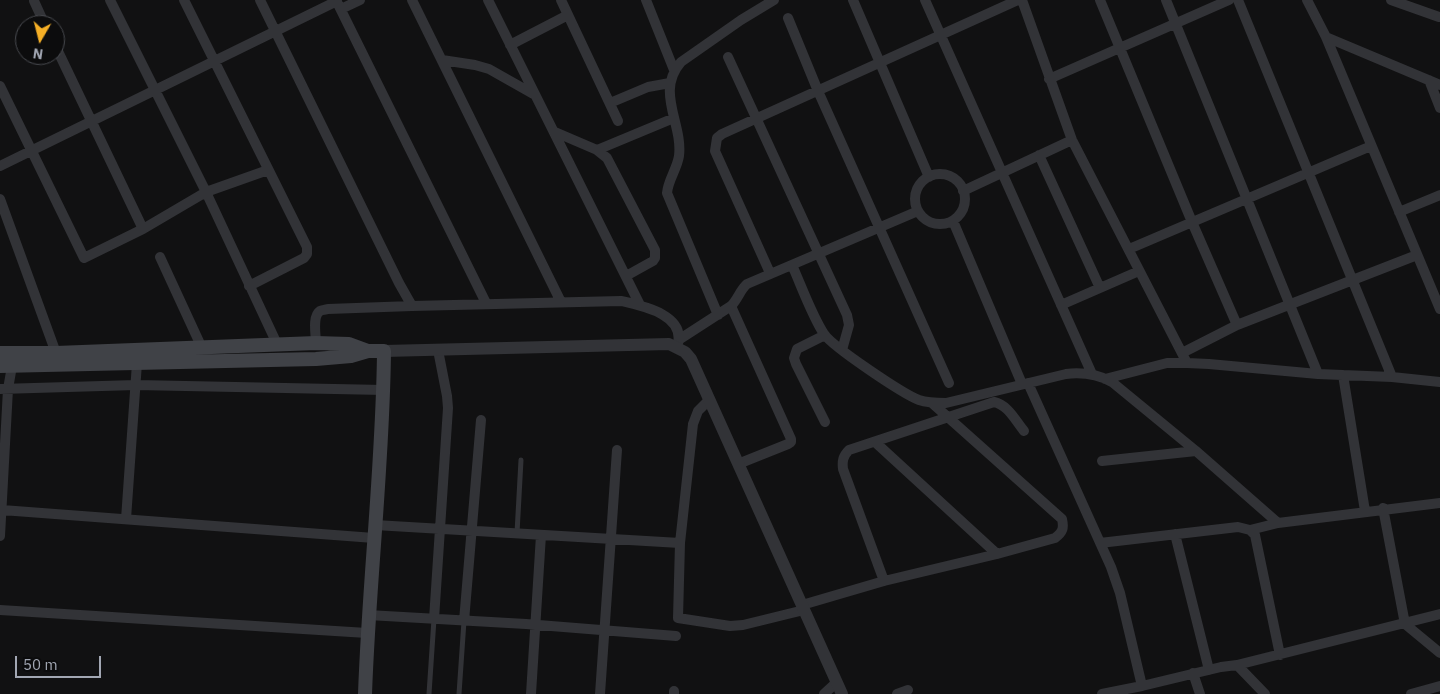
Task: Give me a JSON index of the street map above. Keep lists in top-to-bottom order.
{
  "scale_bar": "50 m",
  "north": "bottom"
}
